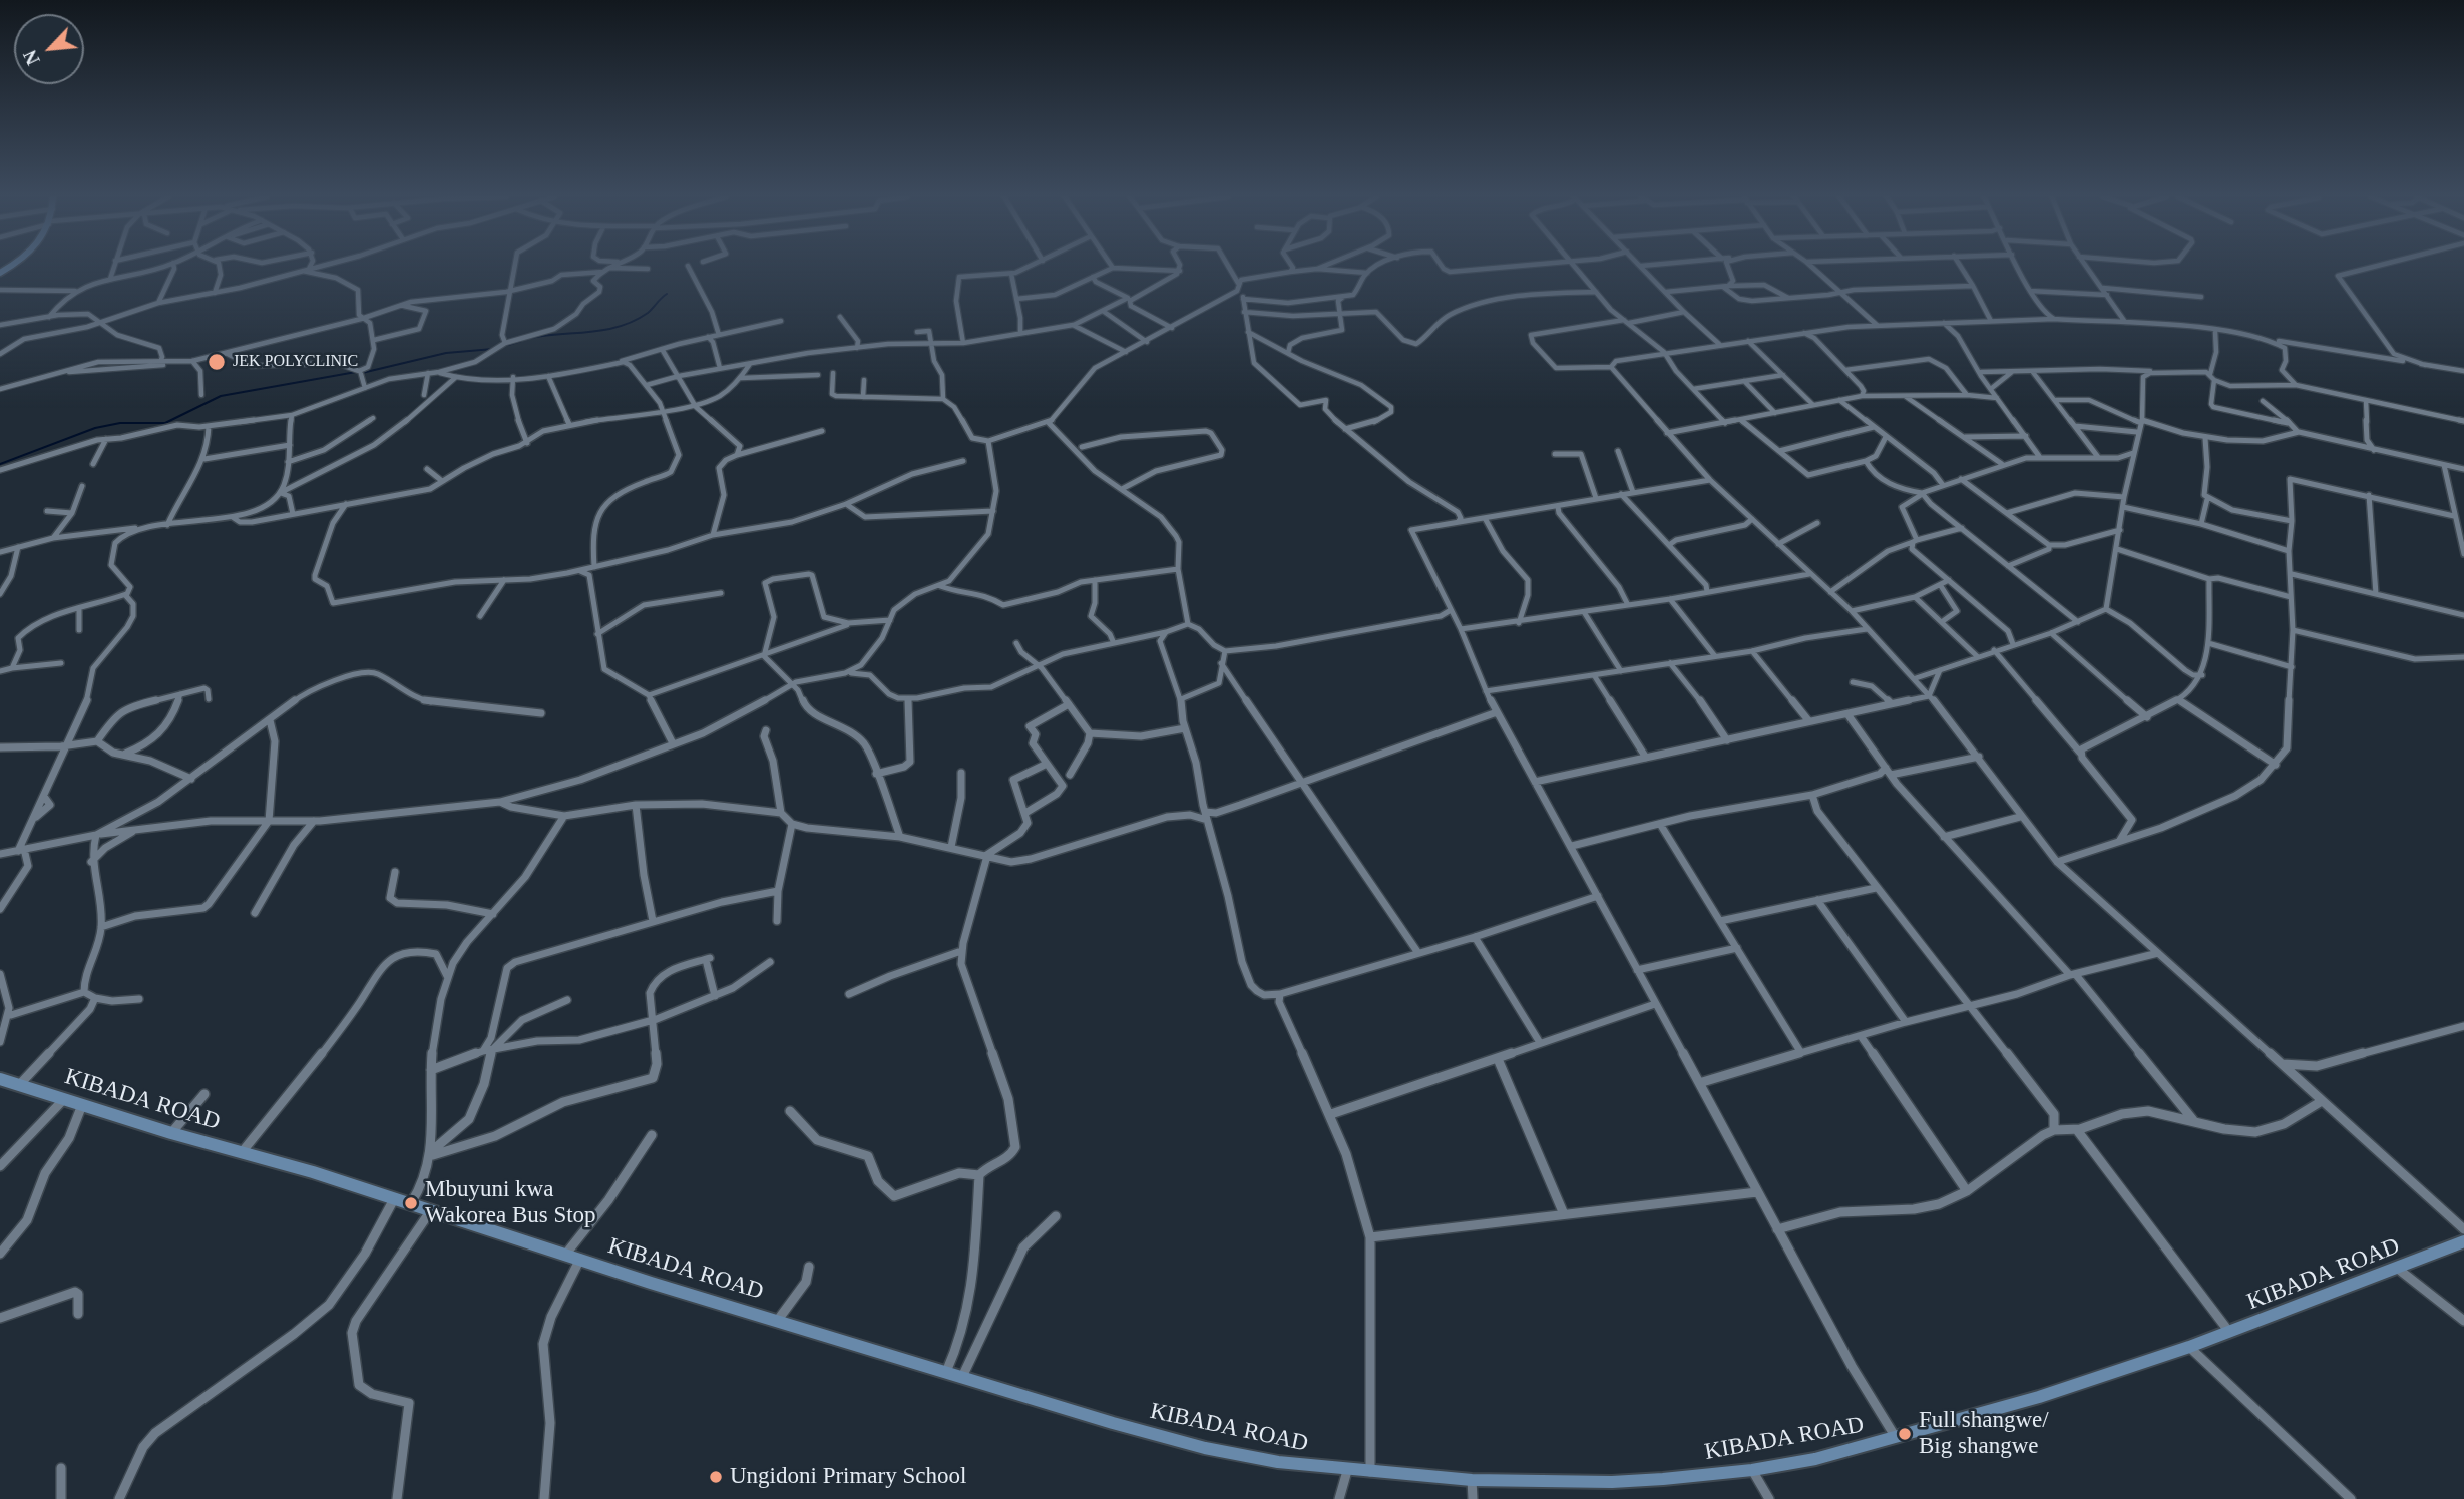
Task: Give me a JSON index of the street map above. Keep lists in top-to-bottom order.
{
  "streets": {
    "main road": ["KIBADA ROAD"]
  },
  "places": [
    "JEK POLYCLINIC",
    "Mbuyuni kwa Wakorea Bus Stop",
    "Full shangwe/ Big shangwe",
    "Ungidoni Primary School"
  ],
  "north": "bottom left"
}
